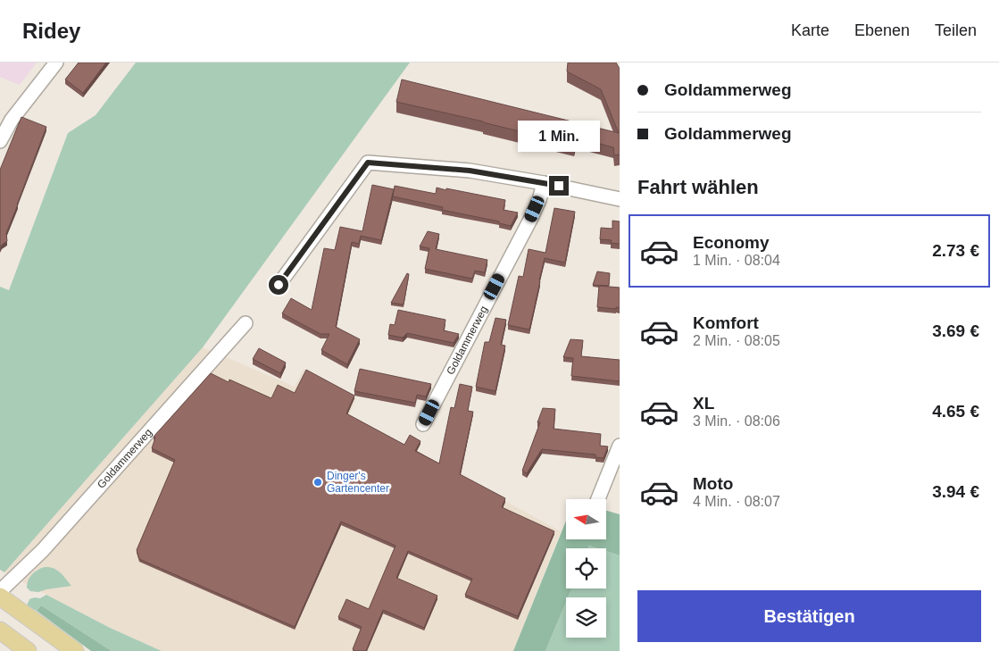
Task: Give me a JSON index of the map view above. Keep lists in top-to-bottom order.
{
  "streets": {
    "street": ["Goldammerweg"]
  },
  "places": ["Dinger's Gartencenter"],
  "north": "left",
  "page": {
    "header": "Ridey",
    "nav": ["Karte", "Ebenen", "Teilen"],
    "banner": ["Goldammerweg", "Goldammerweg"],
    "bubble": "1 Min.",
    "heading": "Fahrt wählen",
    "list": [
      {
        "name": "Economy",
        "note": "1 Min. · 08:04",
        "value": "2.73 €"
      },
      {
        "name": "Komfort",
        "note": "2 Min. · 08:05",
        "value": "3.69 €"
      },
      {
        "name": "XL",
        "note": "3 Min. · 08:06",
        "value": "4.65 €"
      },
      {
        "name": "Moto",
        "note": "4 Min. · 08:07",
        "value": "3.94 €"
      }
    ],
    "buttons": "Bestätigen"
  }
}
